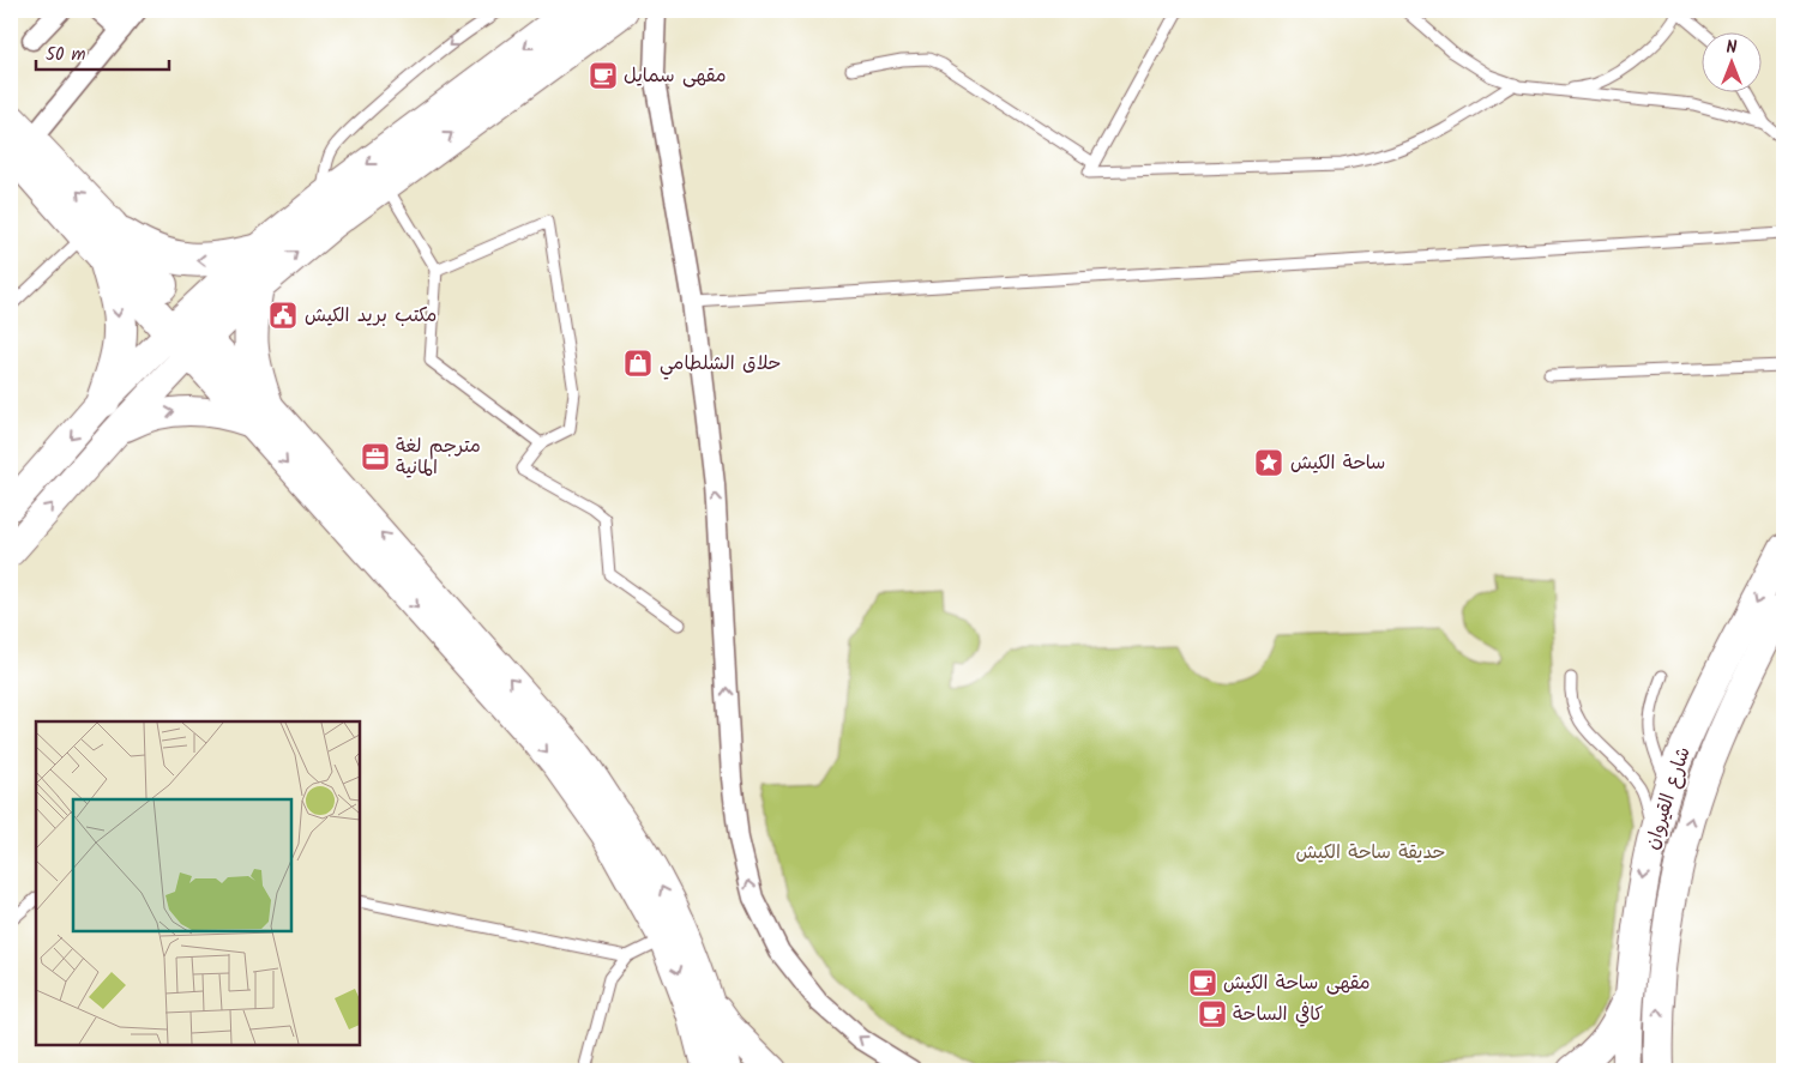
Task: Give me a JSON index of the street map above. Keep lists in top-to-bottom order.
{
  "streets": {
    "main road": ["شارع القيروان"]
  },
  "parks": ["حديقة ساحة الكيش"],
  "places": {
    "cafe": ["مقهى سمايل", "مقهى ساحة الكيش", "كافي الساحة"],
    "public building": ["مكتب بريد الكيش"],
    "shop": ["حلاق الشلطامي"],
    "office": ["مترجم لغة المانية"],
    "place": ["ساحة الكيش"]
  },
  "scale_bar": "50 m",
  "north": "top"
}
